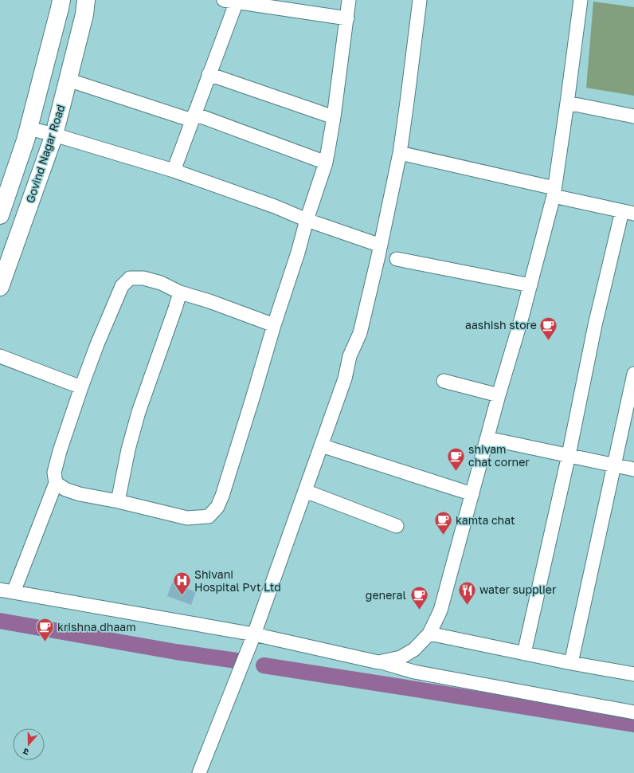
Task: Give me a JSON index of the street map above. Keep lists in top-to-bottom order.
{
  "streets": {
    "main road": ["Govind Nagar Road"]
  },
  "places": {
    "cafe": [
      "aashish store",
      "shivam chat corner",
      "kamta chat",
      "general",
      "krishna dhaam"
    ],
    "hospital": ["Shivani Hospital Pvt Ltd"],
    "restaurant": ["water supplier"]
  },
  "north": "bottom"
}
